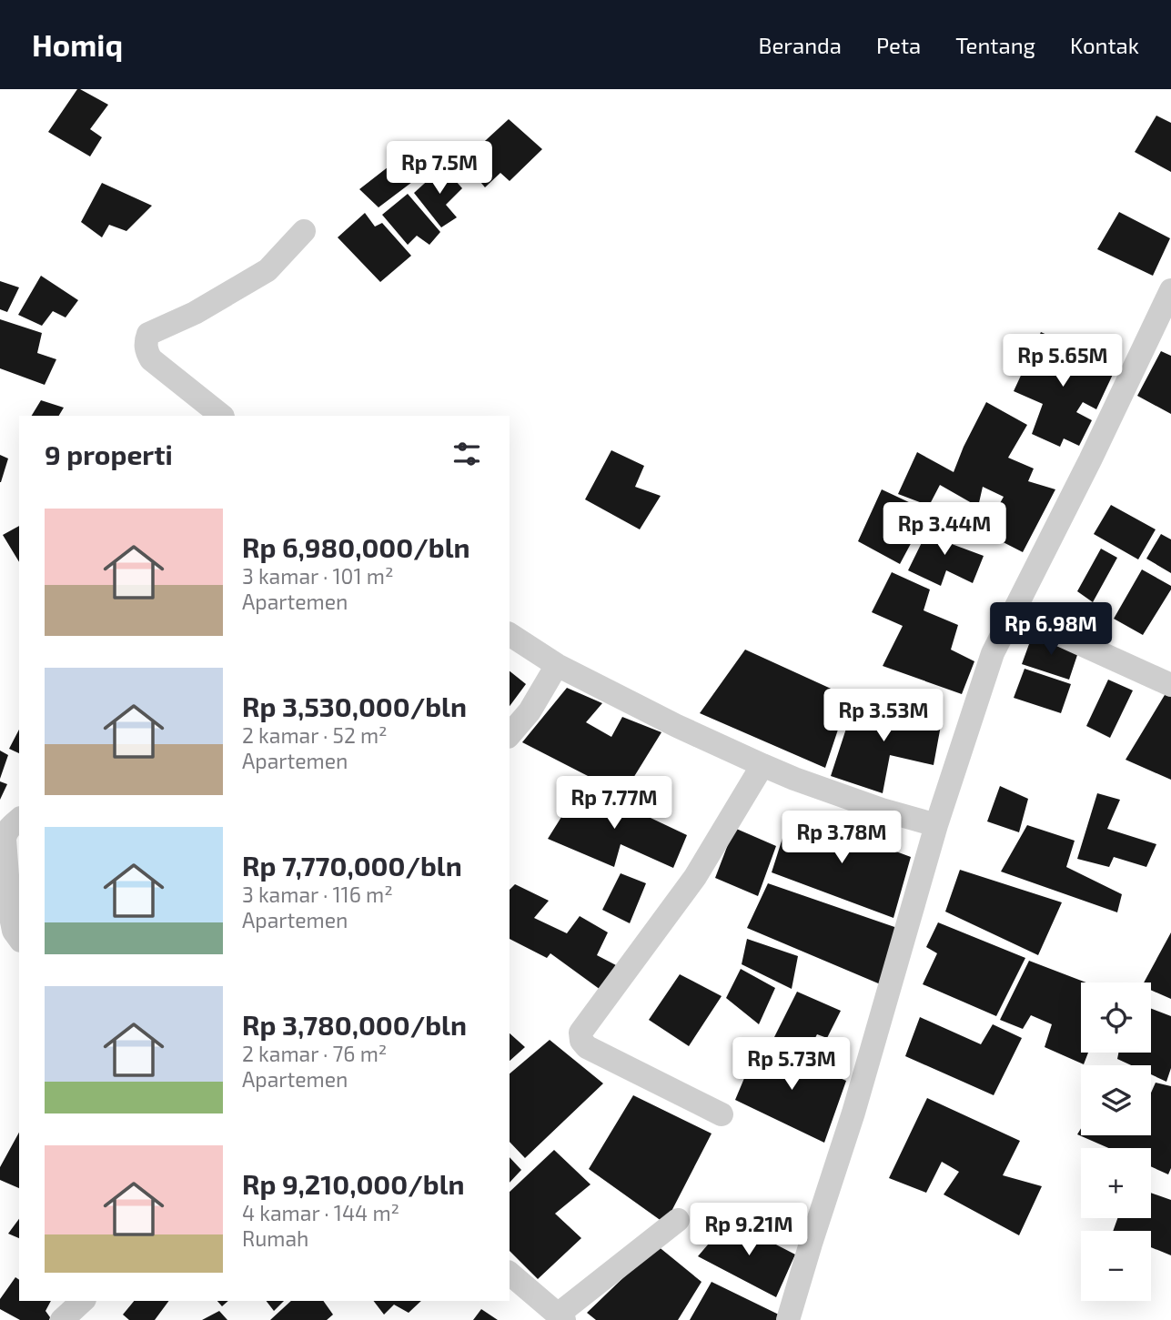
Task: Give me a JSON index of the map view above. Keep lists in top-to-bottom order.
{
  "page": {
    "header": "Homiq",
    "nav": [
      "Beranda",
      "Peta",
      "Tentang",
      "Kontak"
    ],
    "price": [
      "Rp 7.5M",
      "Rp 5.65M",
      "Rp 3.44M",
      "Rp 6.98M",
      "Rp 3.53M",
      "Rp 7.77M",
      "Rp 3.78M",
      "Rp 5.73M",
      "Rp 9.21M"
    ],
    "heading": "9 properti",
    "list": [
      {
        "name": "Rp 6,980,000/bln",
        "note": "3 kamar · 101 m² · Apartemen"
      },
      {
        "name": "Rp 3,530,000/bln",
        "note": "2 kamar · 52 m² · Apartemen"
      },
      {
        "name": "Rp 7,770,000/bln",
        "note": "3 kamar · 116 m² · Apartemen"
      },
      {
        "name": "Rp 3,780,000/bln",
        "note": "2 kamar · 76 m² · Apartemen"
      },
      {
        "name": "Rp 9,210,000/bln",
        "note": "4 kamar · 144 m² · Rumah"
      }
    ],
    "map_buttons": ["+", "−"]
  }
}
